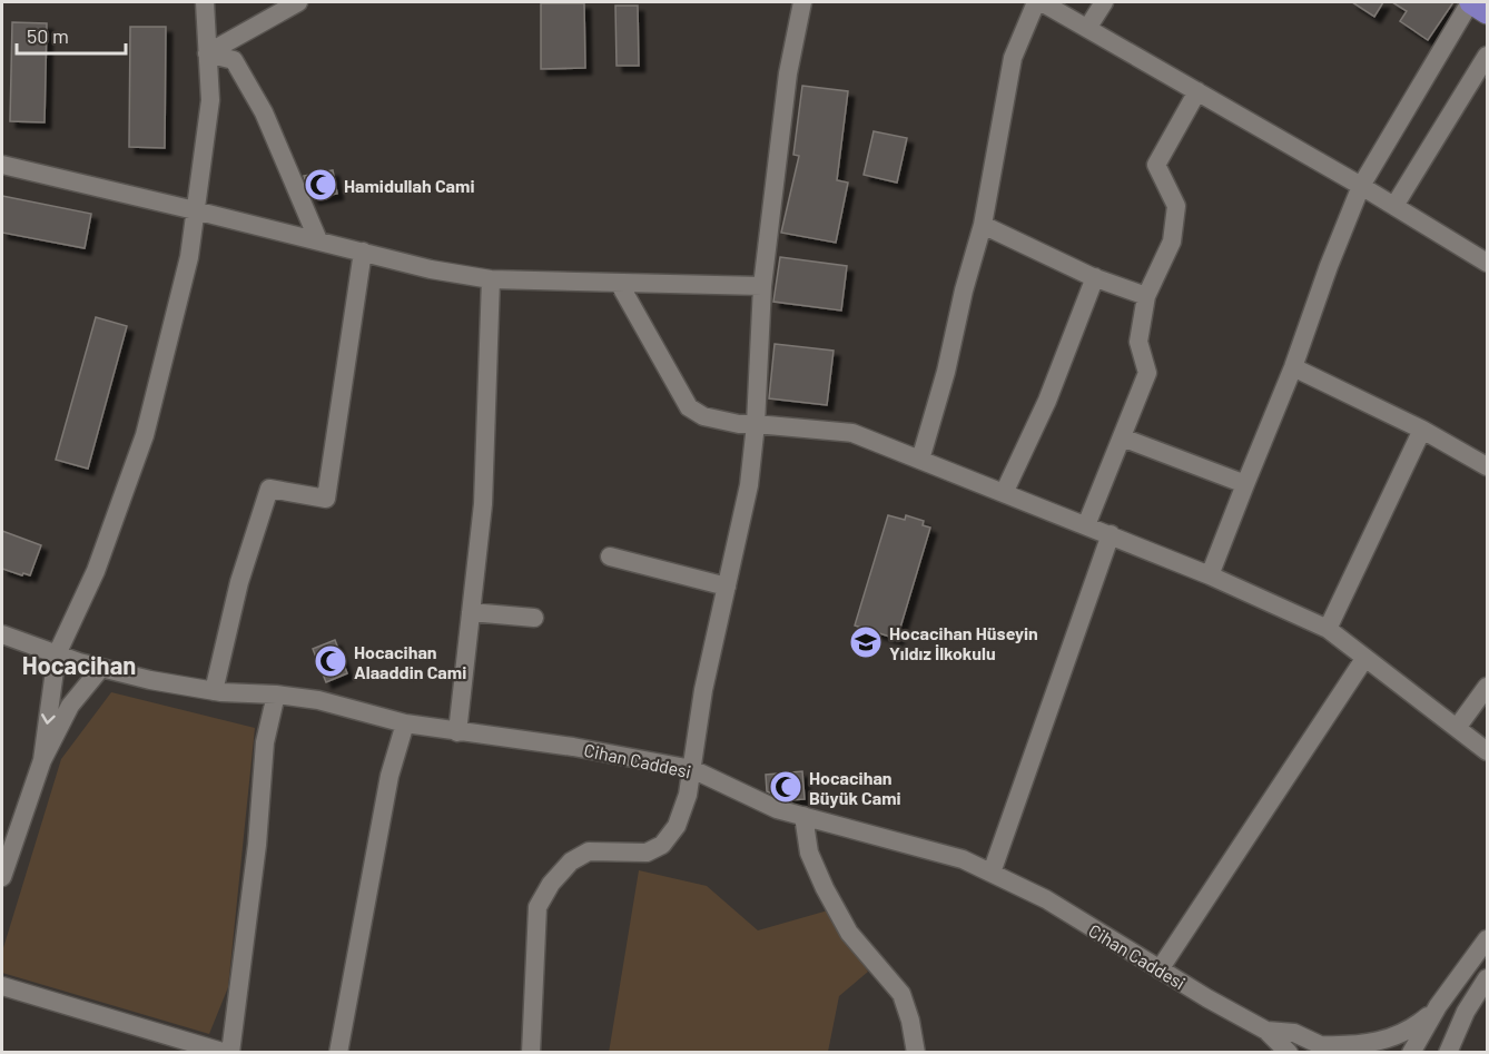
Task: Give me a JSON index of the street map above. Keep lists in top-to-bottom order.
{
  "streets": {
    "street": ["Cihan Caddesi"]
  },
  "districts": ["Hocacihan"],
  "places": {
    "mosque": ["Hamidullah Cami", "Hocacihan Alaaddin Cami", "Hocacihan Büyük Cami"],
    "school or university": ["Hocacihan Hüseyin Yıldız İlkokulu"]
  },
  "scale_bar": "50 m"
}
